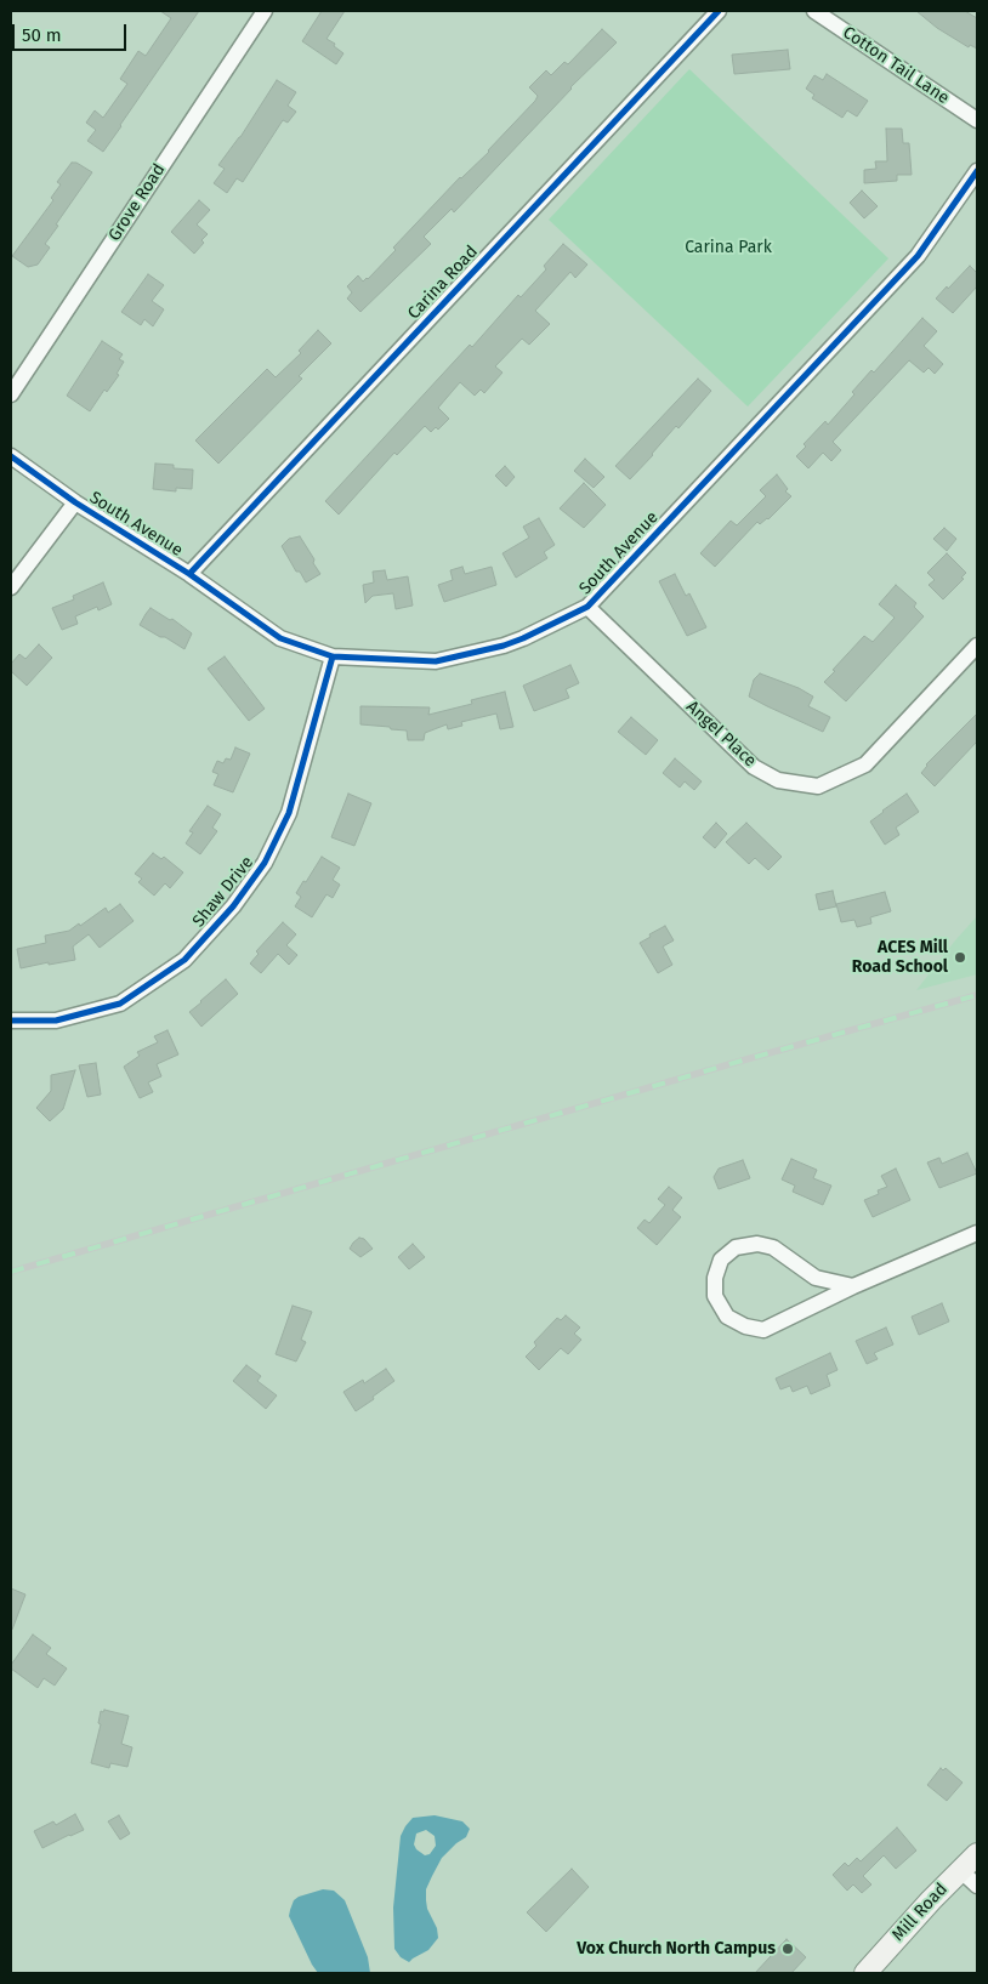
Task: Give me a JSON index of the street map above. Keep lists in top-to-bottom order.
{
  "streets": {
    "street": [
      "Cotton Tail Lane",
      "Grove Road",
      "Carina Road",
      "South Avenue",
      "Angel Place",
      "Shaw Drive",
      "Mill Road"
    ]
  },
  "crossings": [
    ["Carina Road", "South Avenue"],
    ["South Avenue", "Angel Place"],
    ["South Avenue", "Shaw Drive"]
  ],
  "parks": ["Carina Park"],
  "places": ["ACES Mill Road School", "Vox Church North Campus"],
  "scale_bar": "50 m"
}
